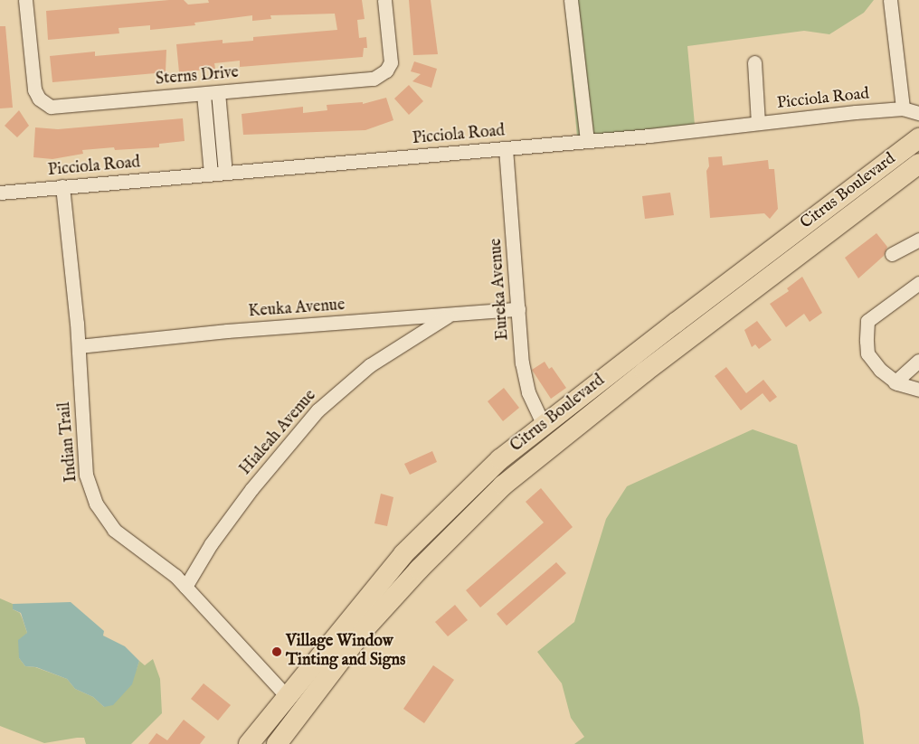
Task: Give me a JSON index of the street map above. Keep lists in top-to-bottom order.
{
  "streets": {
    "highway": ["Citrus Boulevard"],
    "street": [
      "Sterns Drive",
      "Picciola Road",
      "Eureka Avenue",
      "Keuka Avenue",
      "Hialeah Avenue",
      "Indian Trail"
    ]
  },
  "crossings": [
    ["Picciola Road", "Eureka Avenue"],
    ["Picciola Road", "Indian Trail"],
    ["Citrus Boulevard", "Eureka Avenue"],
    ["Citrus Boulevard", "Indian Trail"],
    ["Eureka Avenue", "Keuka Avenue"],
    ["Keuka Avenue", "Hialeah Avenue"],
    ["Keuka Avenue", "Indian Trail"],
    ["Hialeah Avenue", "Indian Trail"]
  ],
  "places": ["Village Window Tinting and Signs"]
}
